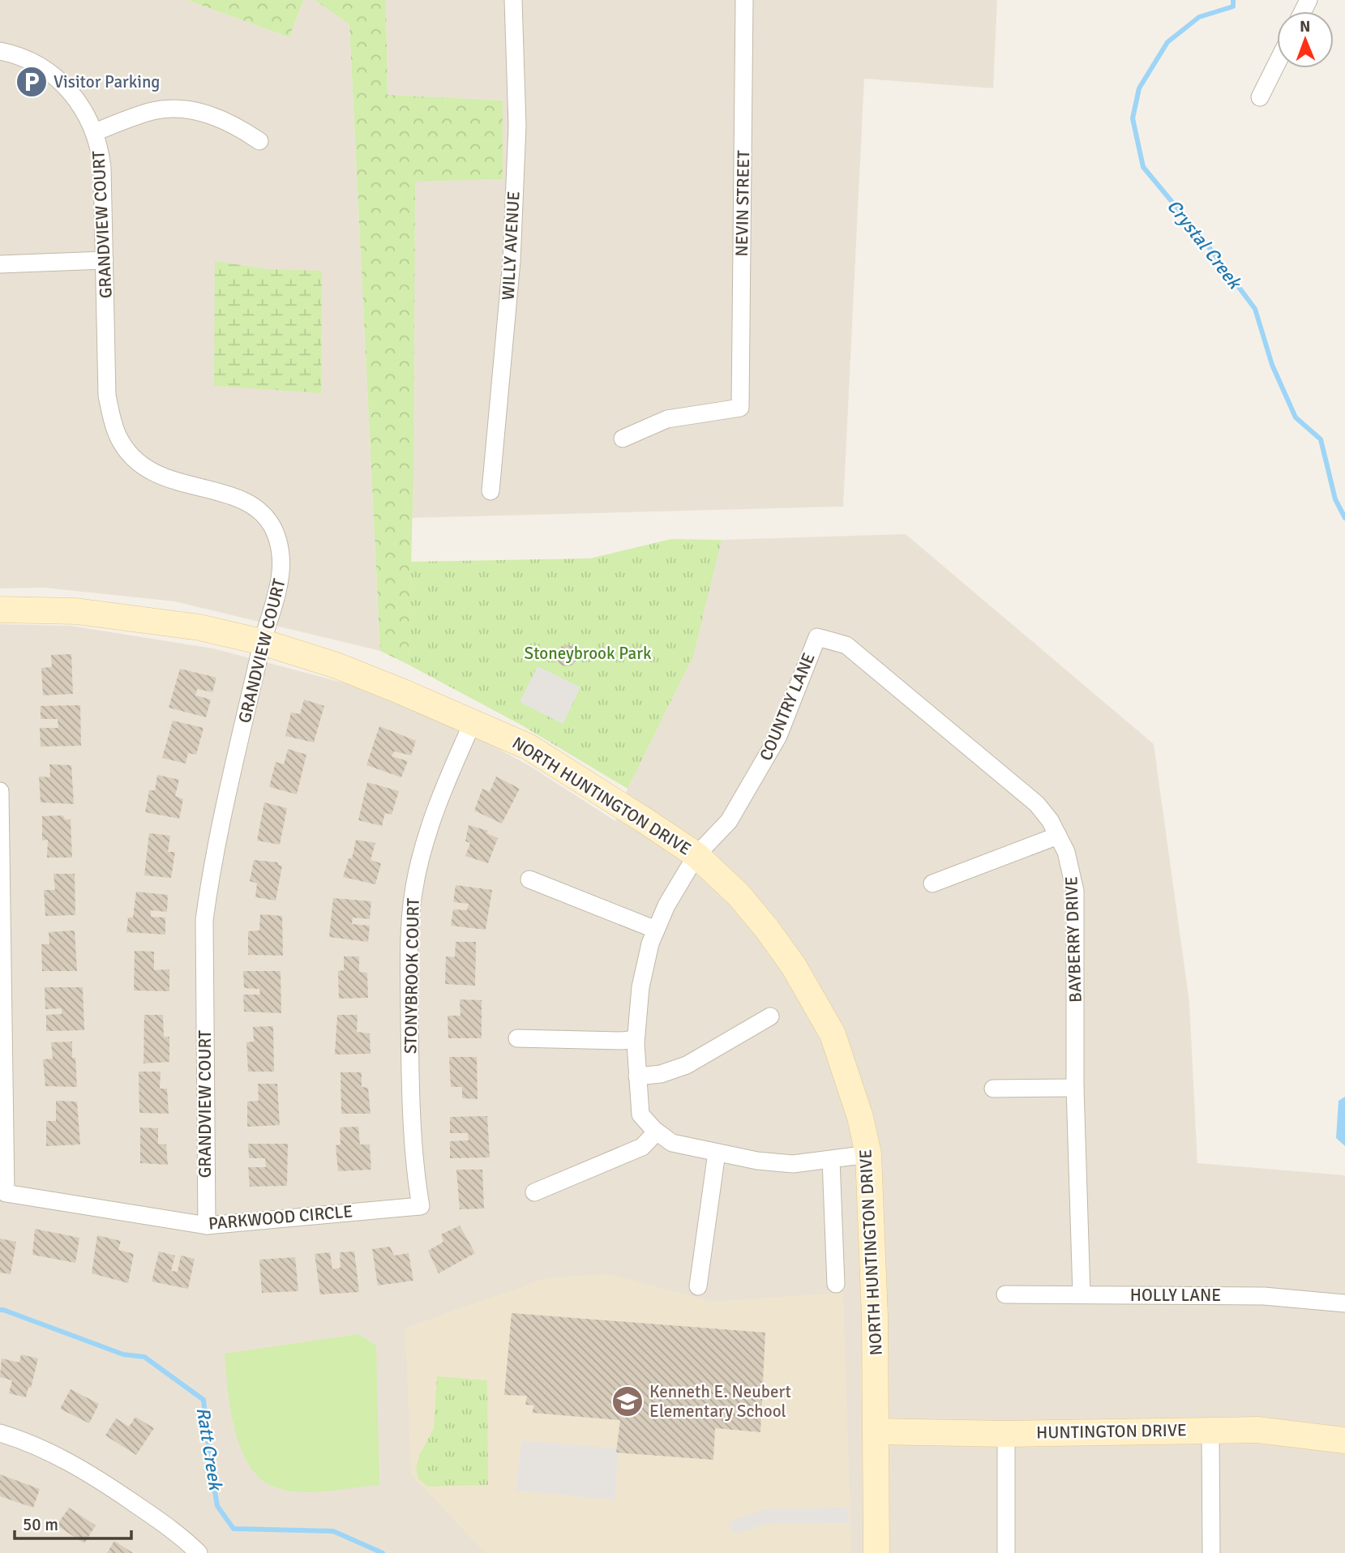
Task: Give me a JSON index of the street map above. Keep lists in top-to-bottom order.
{
  "streets": {
    "street": [
      "NEVIN STREET",
      "GRANDVIEW COURT",
      "WILLY AVENUE",
      "COUNTRY LANE",
      "NORTH HUNTINGTON DRIVE",
      "BAYBERRY DRIVE",
      "STONYBROOK COURT",
      "PARKWOOD CIRCLE",
      "HOLLY LANE",
      "HUNTINGTON DRIVE"
    ]
  },
  "crossings": [
    ["GRANDVIEW COURT", "NORTH HUNTINGTON DRIVE"],
    ["GRANDVIEW COURT", "PARKWOOD CIRCLE"],
    ["COUNTRY LANE", "NORTH HUNTINGTON DRIVE"],
    ["COUNTRY LANE", "BAYBERRY DRIVE"],
    ["NORTH HUNTINGTON DRIVE", "STONYBROOK COURT"],
    ["NORTH HUNTINGTON DRIVE", "HUNTINGTON DRIVE"],
    ["BAYBERRY DRIVE", "HOLLY LANE"],
    ["STONYBROOK COURT", "PARKWOOD CIRCLE"]
  ],
  "water": ["Crystal Creek", "Ratt Creek"],
  "parks": ["Stoneybrook Park"],
  "places": {
    "parking": ["Visitor Parking"],
    "school or university": ["Kenneth E. Neubert Elementary School"]
  },
  "scale_bar": "50 m",
  "north": "top"
}
